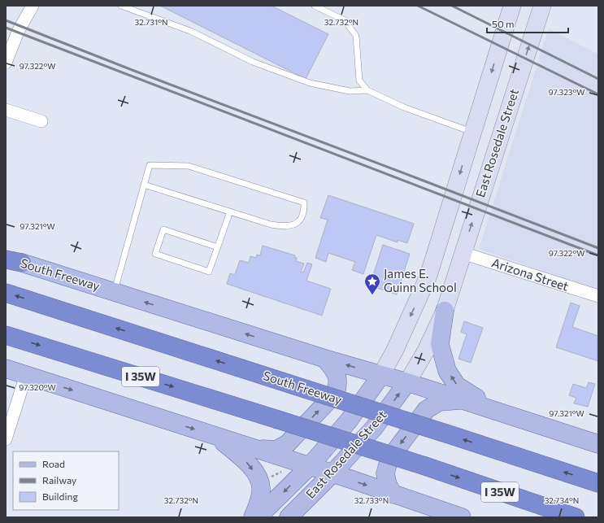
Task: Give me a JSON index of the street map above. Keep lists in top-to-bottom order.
{
  "streets": {
    "highway": ["South Freeway", "I 35W"],
    "main road": ["East Rosedale Street"],
    "street": ["Arizona Street"]
  },
  "crossings": [
    ["East Rosedale Street", "South Freeway"],
    ["East Rosedale Street", "Arizona Street"]
  ],
  "places": {
    "place": ["James E. Guinn School"]
  },
  "legend": ["Road", "Railway", "Building"],
  "scale_bar": "50 m",
  "coordinates": [
    "32.731°N",
    "32.732°N",
    "97.322°W",
    "97.323°W",
    "97.321°W",
    "97.320°W",
    "32.733°N",
    "32.734°N"
  ]
}
